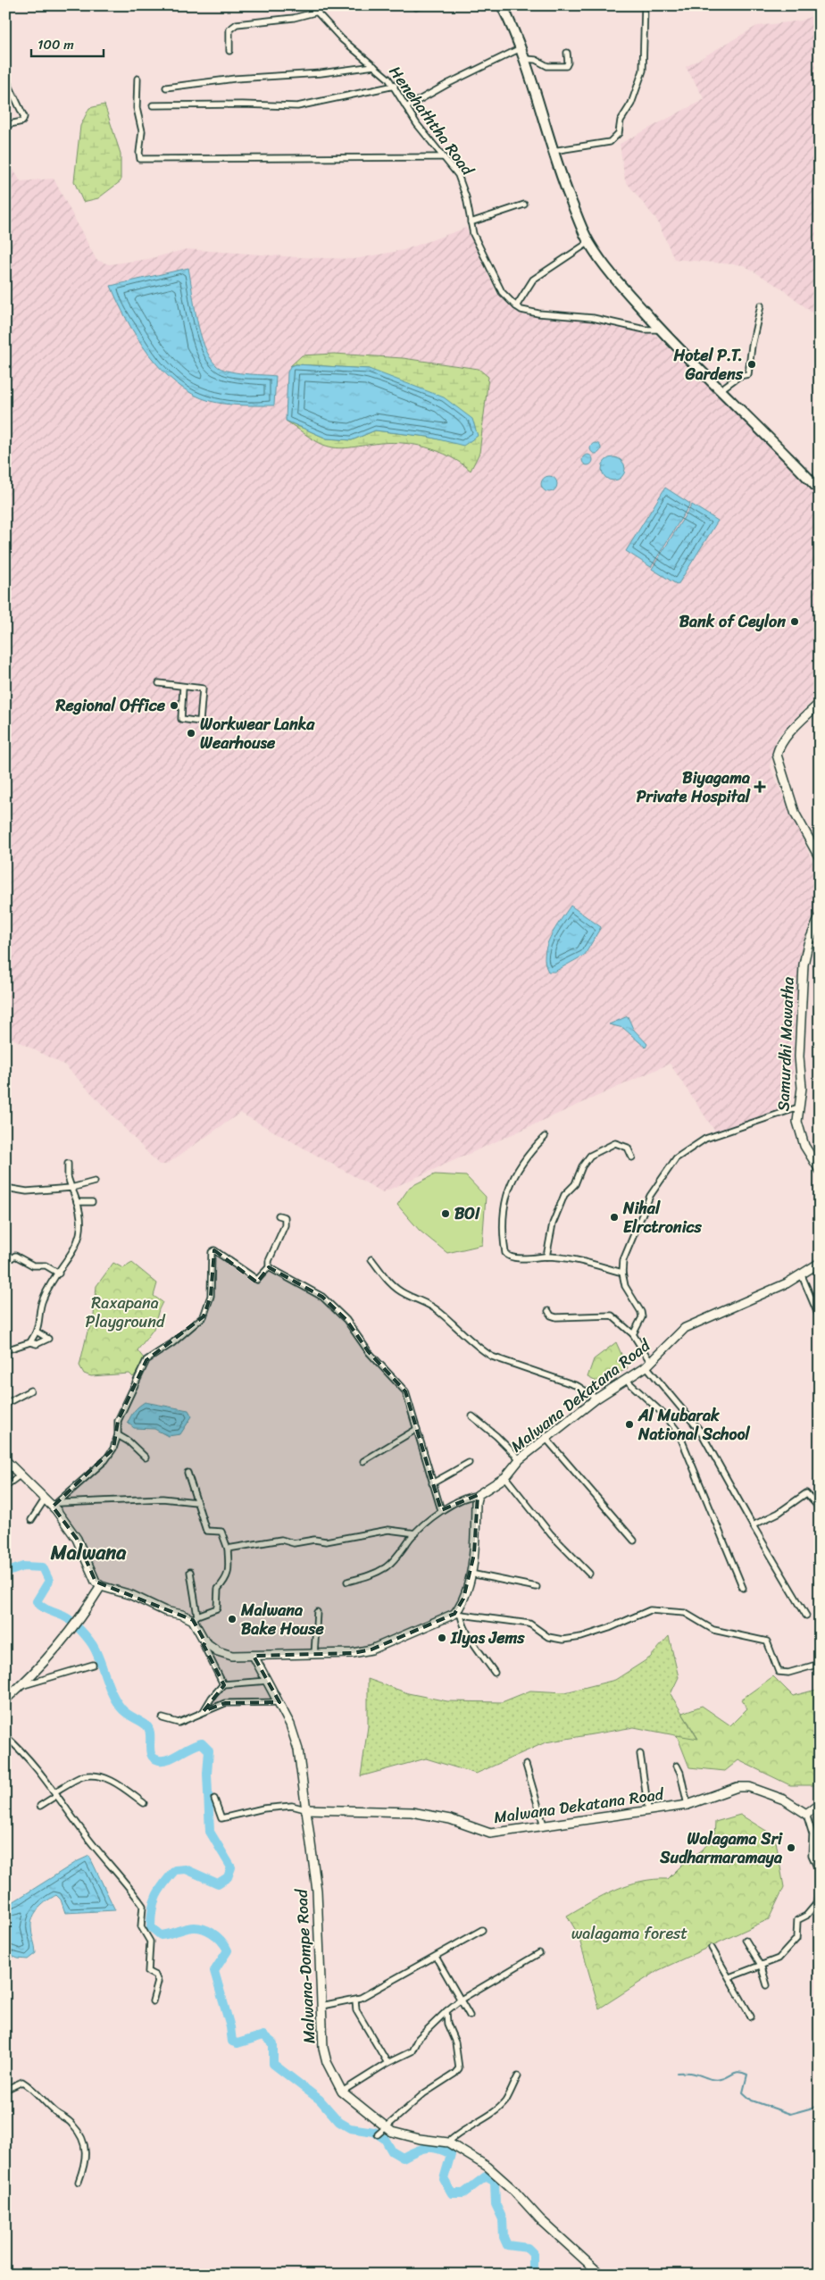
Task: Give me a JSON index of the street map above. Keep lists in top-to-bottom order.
{
  "streets": {
    "main road": ["Samurdhi Mawatha", "Malwana Dekatana Road", "Malwana-Dompe Road"],
    "street": ["Henehaththa Road"]
  },
  "crossings": [
    ["Malwana Dekatana Road", "Malwana-Dompe Road"]
  ],
  "districts": ["Malwana"],
  "parks": ["Raxapana Playground", "walagama forest"],
  "places": {
    "other": [
      "Hotel P.T. Gardens",
      "Bank of Ceylon",
      "Regional Office",
      "Workwear Lanka Wearhouse",
      "BOI",
      "Nihal Elrctronics",
      "Al Mubarak National School",
      "Malwana Bake House",
      "Ilyas Jems",
      "Walagama Sri Sudharmaramaya"
    ],
    "health": ["Biyagama Private Hospital"]
  },
  "scale_bar": "100 m"
}
